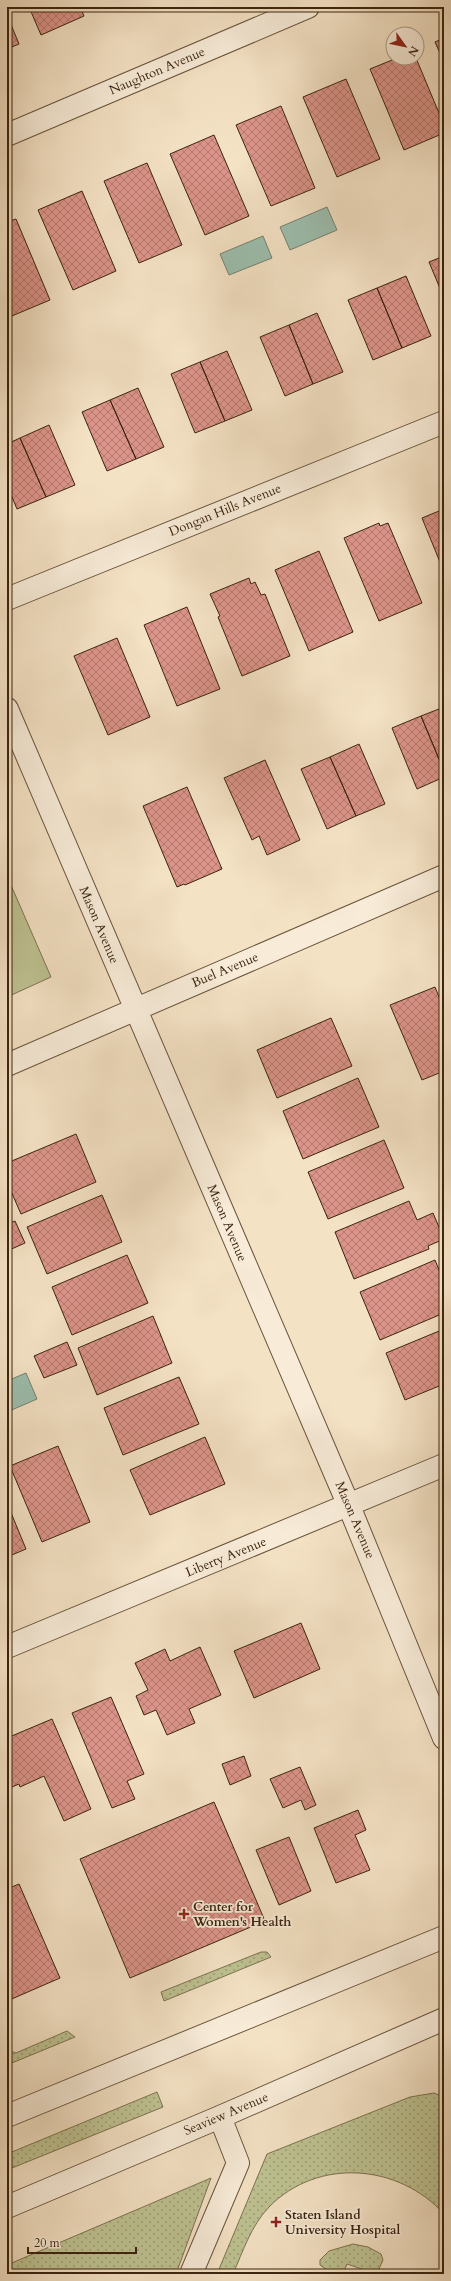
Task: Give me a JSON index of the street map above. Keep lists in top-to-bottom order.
{
  "streets": {
    "street": [
      "Naughton Avenue",
      "Dongan Hills Avenue",
      "Mason Avenue",
      "Buel Avenue",
      "Liberty Avenue",
      "Seaview Avenue"
    ]
  },
  "crossings": [
    ["Mason Avenue", "Buel Avenue"],
    ["Mason Avenue", "Liberty Avenue"]
  ],
  "places": {
    "health": ["Center for Women's Health", "Staten Island University Hospital"]
  },
  "scale_bar": "20 m",
  "north": "bottom right"
}
